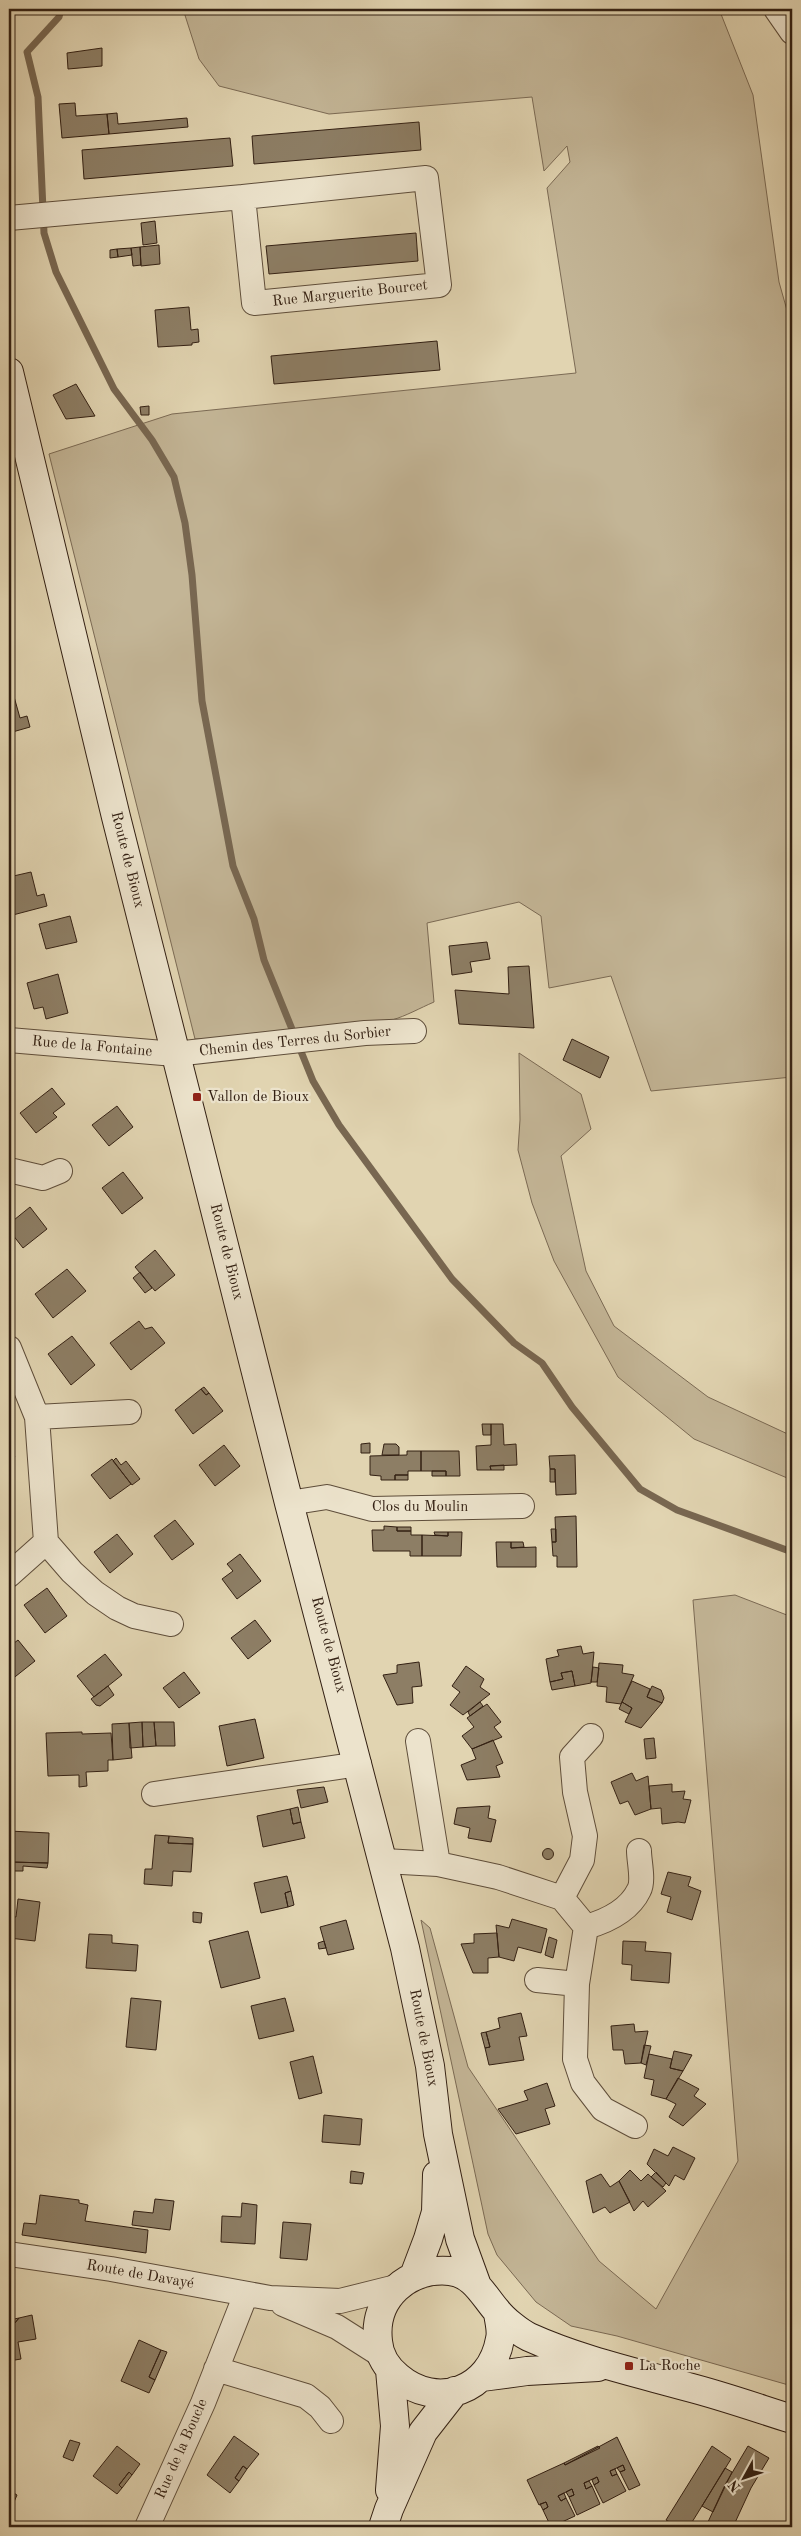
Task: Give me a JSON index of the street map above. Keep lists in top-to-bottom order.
{
  "streets": {
    "main road": ["Route de Bioux"],
    "street": [
      "Rue Marguerite Bourcet",
      "Chemin des Terres du Sorbier",
      "Rue de la Fontaine",
      "Clos du Moulin",
      "Route de Davayé",
      "Rue de la Boucle"
    ]
  },
  "crossings": [
    ["Route de Bioux", "Chemin des Terres du Sorbier"],
    ["Route de Bioux", "Rue de la Fontaine"],
    ["Route de Bioux", "Clos du Moulin"],
    ["Route de Bioux", "Route de Davayé"],
    ["Chemin des Terres du Sorbier", "Rue de la Fontaine"],
    ["Route de Davayé", "Rue de la Boucle"]
  ],
  "places": {
    "transit": ["Vallon de Bioux", "La Roche"]
  },
  "north": "bottom left"
}
